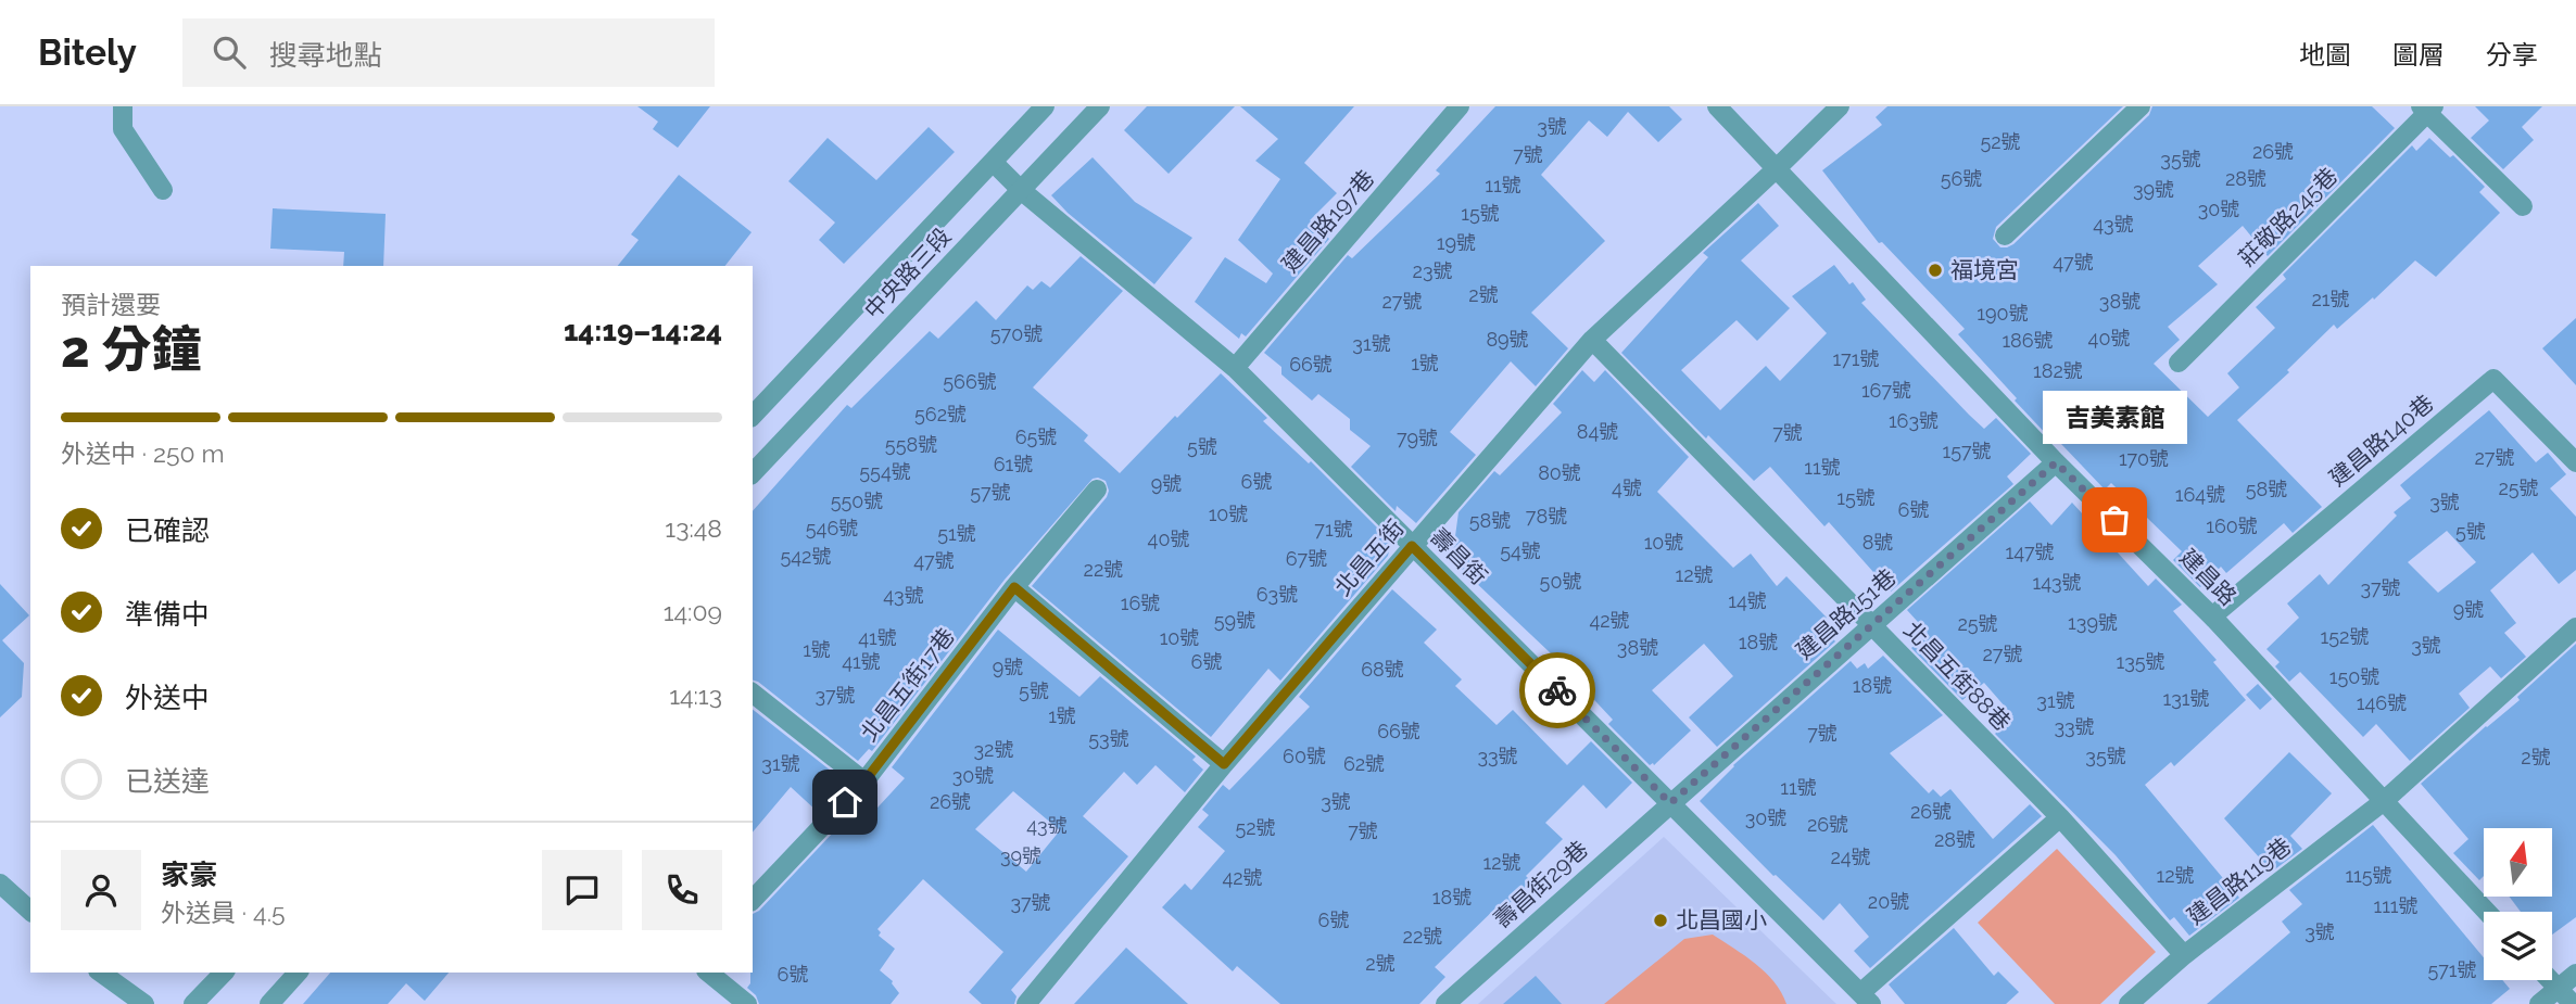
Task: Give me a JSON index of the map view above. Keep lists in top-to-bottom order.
{
  "streets": {
    "street": [
      "莊敬路245巷",
      "建昌路197巷",
      "中央路三段",
      "建昌路140巷",
      "壽昌街",
      "北昌五街",
      "建昌路",
      "建昌路151巷",
      "北昌五街88巷",
      "北昌五街17巷",
      "建昌路119巷",
      "壽昌街29巷"
    ]
  },
  "crossings": [
    ["建昌路197巷", "壽昌街"],
    ["中央路三段", "壽昌街"],
    ["建昌路140巷", "建昌路"],
    ["壽昌街", "北昌五街"],
    ["壽昌街", "建昌路151巷"],
    ["壽昌街", "壽昌街29巷"],
    ["北昌五街", "建昌路"],
    ["北昌五街", "北昌五街88巷"],
    ["建昌路", "建昌路151巷"],
    ["建昌路", "建昌路119巷"],
    ["建昌路151巷", "北昌五街88巷"],
    ["建昌路151巷", "壽昌街29巷"],
    ["北昌五街88巷", "建昌路119巷"]
  ],
  "places": ["福境宮", "吉美素館", "北昌國小"],
  "house_numbers": [
    "3號",
    "52號",
    "26號",
    "7號",
    "35號",
    "56號",
    "28號",
    "11號",
    "39號",
    "30號",
    "15號",
    "43號",
    "19號",
    "47號",
    "23號",
    "2號",
    "21號",
    "27號",
    "38號",
    "190號",
    "570號",
    "40號",
    "89號",
    "186號",
    "31號",
    "171號",
    "1號",
    "66號",
    "182號",
    "566號",
    "167號",
    "562號",
    "163號",
    "84號",
    "7號",
    "65號",
    "79號",
    "558號",
    "5號",
    "157號",
    "27號",
    "170號",
    "61號",
    "11號",
    "554號",
    "80號",
    "6號",
    "9號",
    "4號",
    "25號",
    "58號",
    "57號",
    "164號",
    "15號",
    "550號",
    "3號",
    "6號",
    "10號",
    "78號",
    "58號",
    "160號",
    "546號",
    "71號",
    "5號",
    "51號",
    "40號",
    "10號",
    "8號",
    "54號",
    "147號",
    "542號",
    "67號",
    "47號",
    "22號",
    "12號",
    "50號",
    "143號",
    "37號",
    "63號",
    "43號",
    "14號",
    "16號",
    "9號",
    "59號",
    "42號",
    "139號",
    "25號",
    "152號",
    "41號",
    "10號",
    "18號",
    "3號",
    "38號",
    "1號",
    "27號",
    "41號",
    "6號",
    "135號",
    "9號",
    "68號",
    "150號",
    "18號",
    "5號",
    "37號",
    "131號",
    "31號",
    "146號",
    "1號",
    "33號",
    "66號",
    "7號",
    "53號",
    "32號",
    "60號",
    "33號",
    "35號",
    "2號",
    "31號",
    "62號",
    "30號",
    "11號",
    "26號",
    "3號",
    "26號",
    "30號",
    "26號",
    "43號",
    "52號",
    "7號",
    "28號",
    "39號",
    "24號",
    "12號",
    "12號",
    "115號",
    "42號",
    "18號",
    "20號",
    "37號",
    "111號",
    "6號",
    "3號",
    "22號",
    "2號",
    "571號",
    "6號"
  ],
  "north": "top",
  "page": {
    "header": "Bitely",
    "search": "搜尋地點",
    "nav": ["地圖", "圖層", "分享"],
    "heading": ["2 分鐘", "預計還要", "14:19–14:24"],
    "panel": ["家豪", "外送員 · 4.5"],
    "bubble": "吉美素館",
    "bar": "外送中 · 250 m",
    "list": [
      ["已確認", "13:48"],
      ["準備中", "14:09"],
      ["外送中", "14:13"],
      "已送達"
    ]
  }
}
